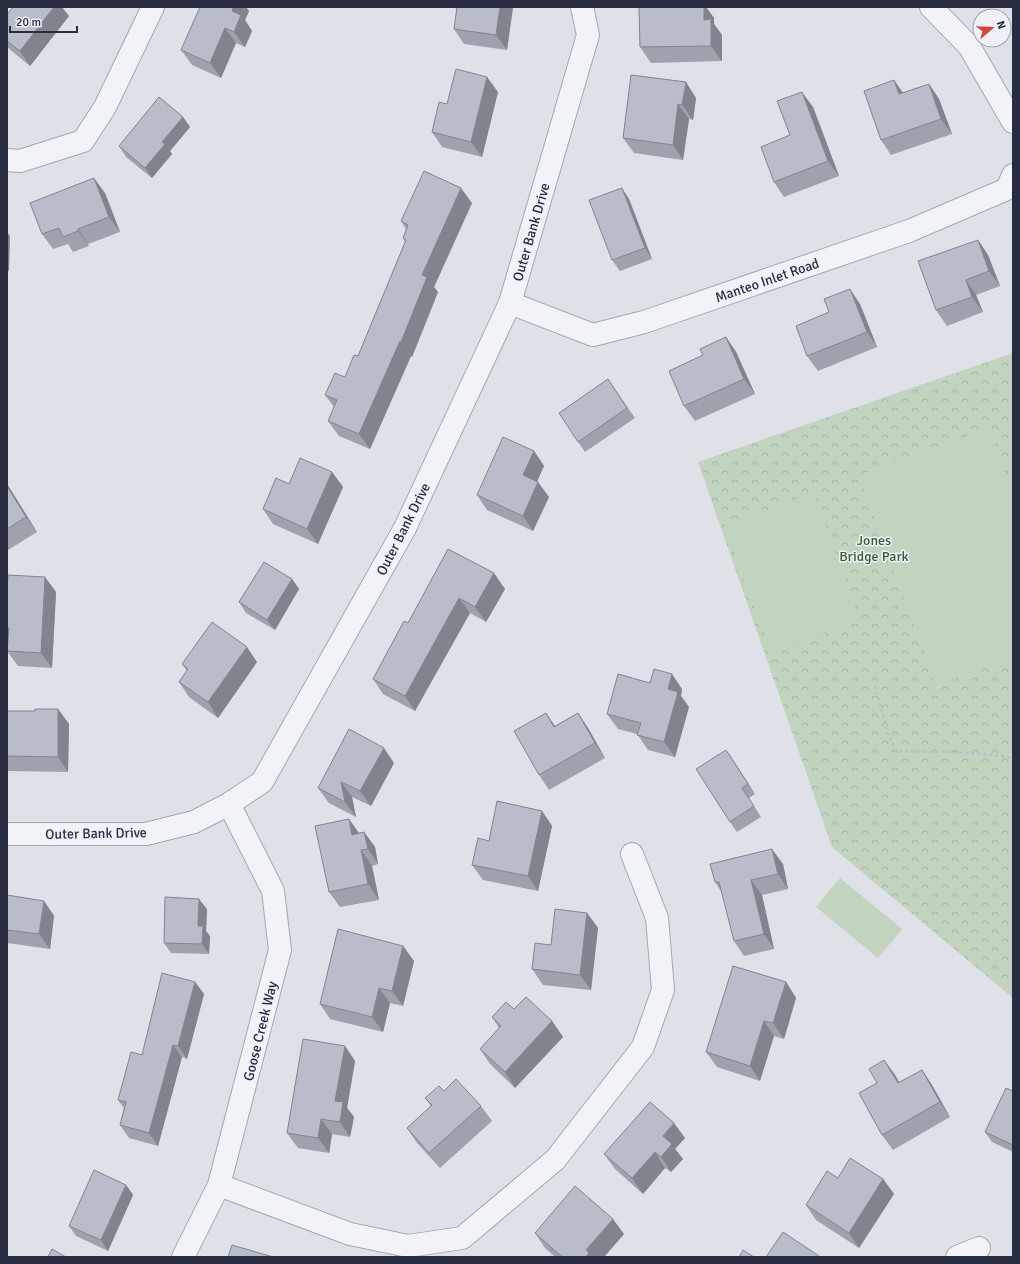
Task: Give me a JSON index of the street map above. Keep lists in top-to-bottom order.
{
  "streets": {
    "street": ["Outer Bank Drive", "Manteo Inlet Road", "Goose Creek Way"]
  },
  "crossings": [
    ["Outer Bank Drive", "Manteo Inlet Road"],
    ["Outer Bank Drive", "Goose Creek Way"]
  ],
  "parks": ["Jones Bridge Park"],
  "scale_bar": "20 m",
  "north": "right"
}
